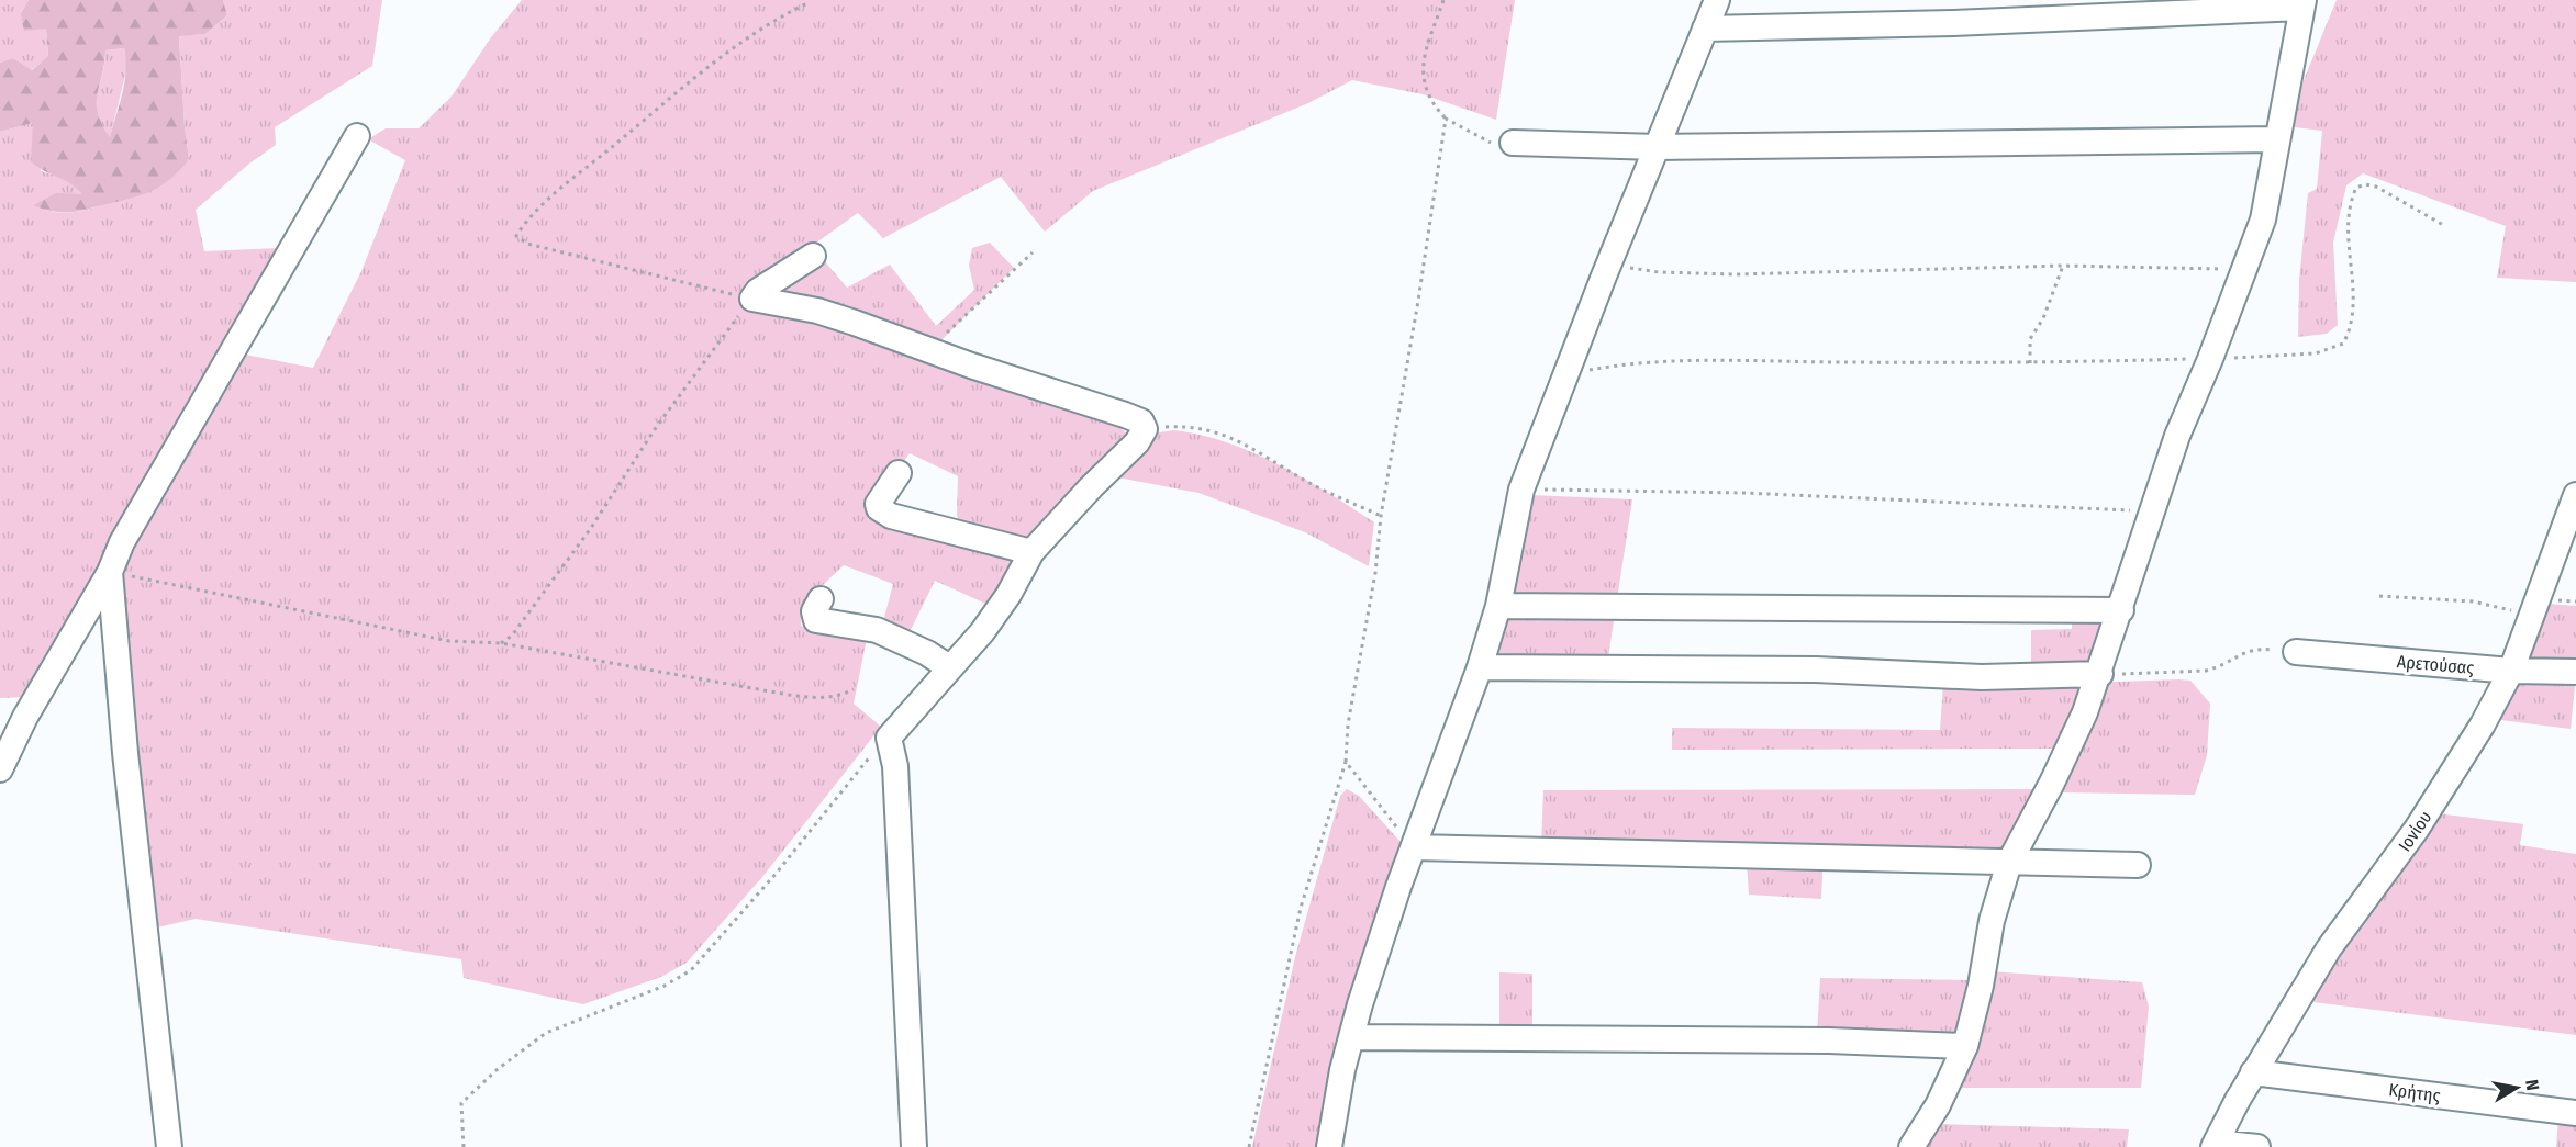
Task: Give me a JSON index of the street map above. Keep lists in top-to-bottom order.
{
  "streets": {
    "street": ["Αρετούσας", "Ιονίου", "Κρήτης"]
  },
  "crossings": [
    ["Αρετούσας", "Ιονίου"],
    ["Ιονίου", "Κρήτης"]
  ],
  "north": "right"
}
